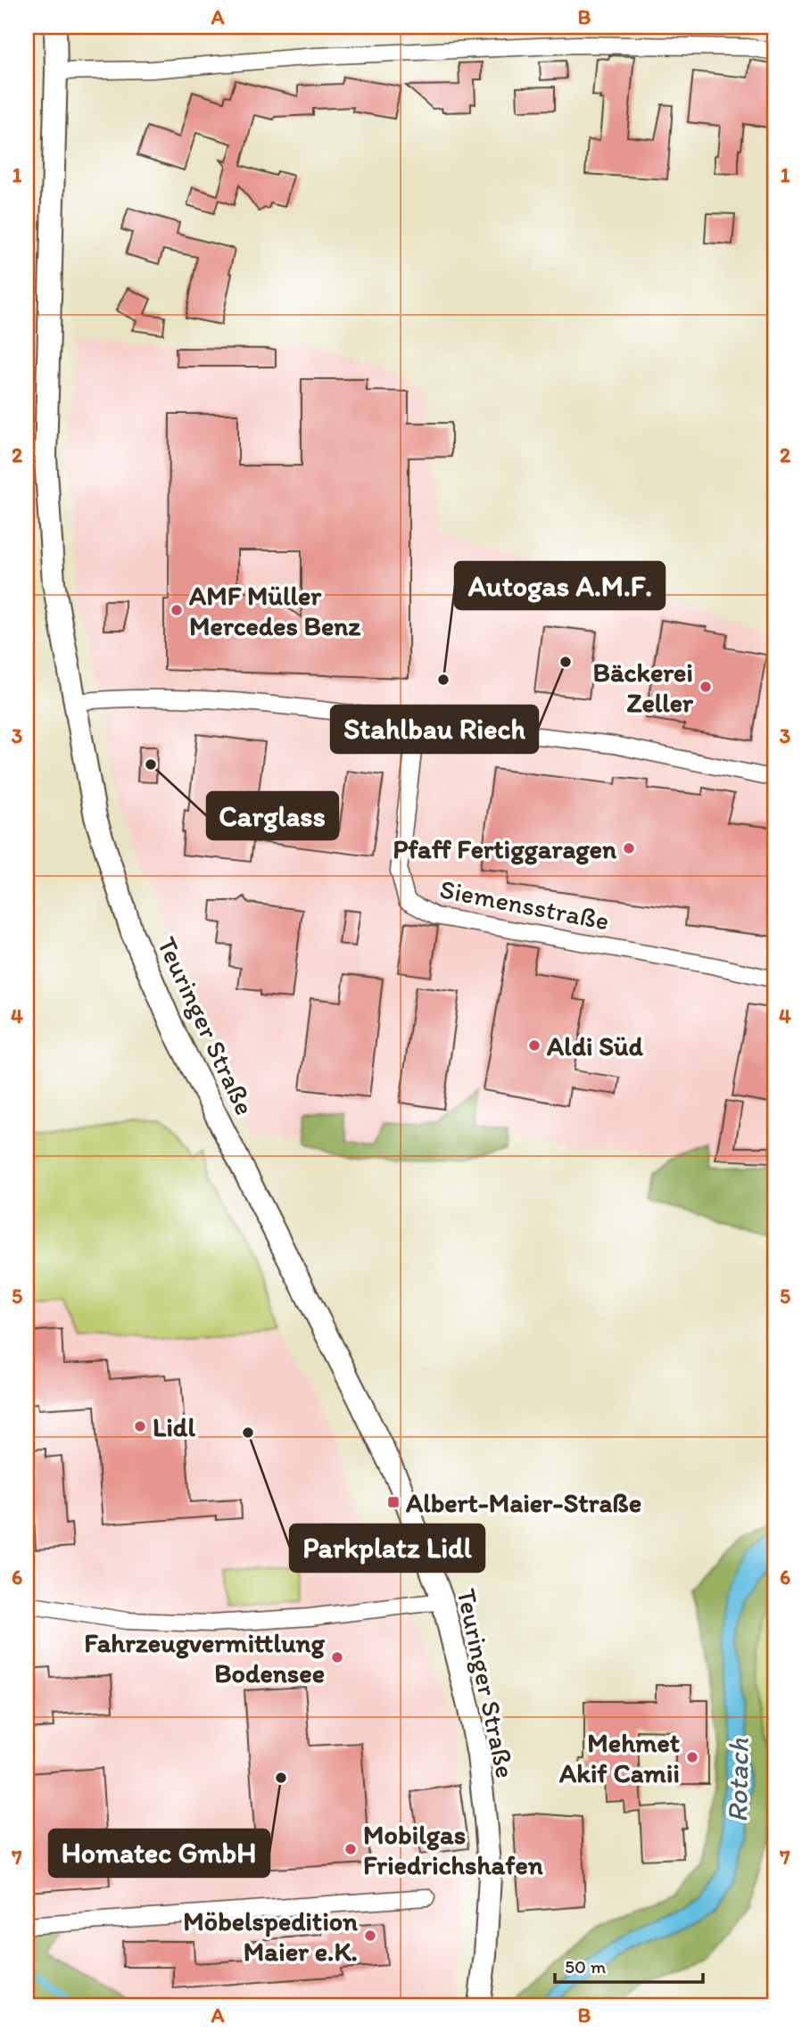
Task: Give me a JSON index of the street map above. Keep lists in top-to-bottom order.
{
  "streets": {
    "street": ["Siemensstraße", "Teuringer Straße"]
  },
  "water": ["Rotach"],
  "places": {
    "other": [
      "AMF Müller Mercedes Benz",
      "Stahlbau Riech",
      "Autogas A.M.F.",
      "Bäckerei Zeller",
      "Carglass",
      "Pfaff Fertiggaragen",
      "Aldi Süd",
      "Lidl",
      "Parkplatz Lidl",
      "Fahrzeugvermittlung Bodensee",
      "Mehmet Akif Camii",
      "Homatec GmbH",
      "Mobilgas Friedrichshafen",
      "Möbelspedition Maier e.K."
    ],
    "transit": ["Albert-Maier-Straße"]
  },
  "scale_bar": "50 m",
  "grid": {
    "columns": ["A", "B"],
    "rows": [
      "1",
      "2",
      "3",
      "4",
      "5",
      "6",
      "7"
    ]
  }
}
